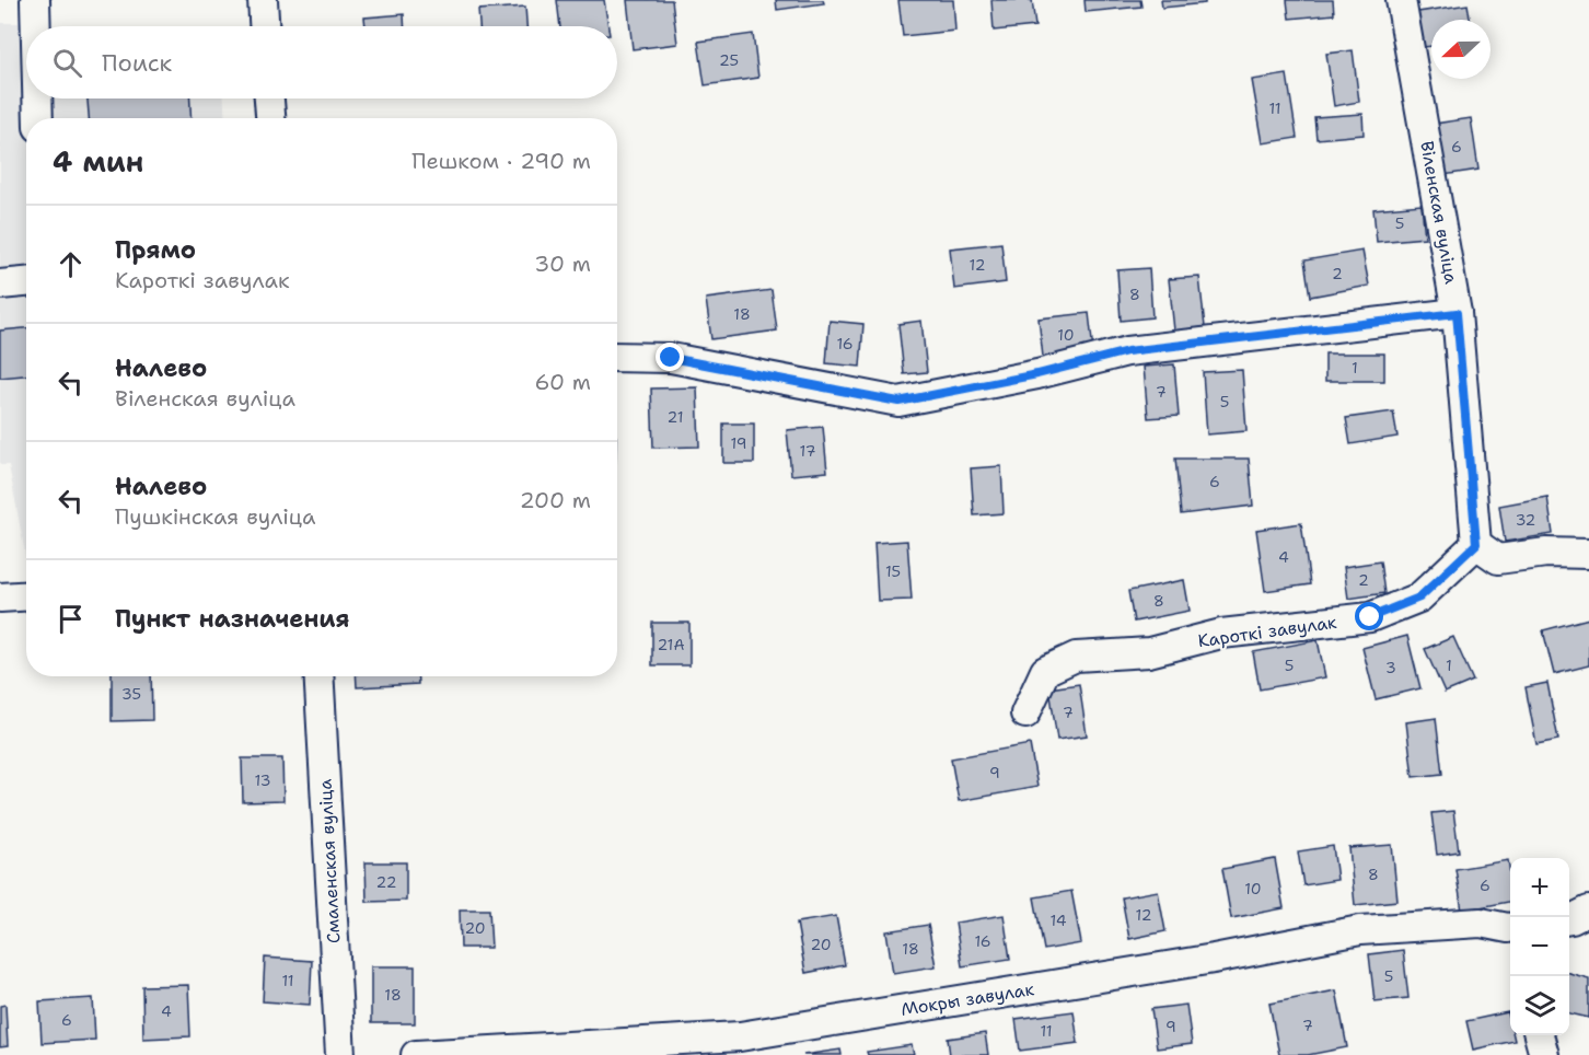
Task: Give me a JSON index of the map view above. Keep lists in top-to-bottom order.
{
  "streets": {
    "street": [
      "Віленская вуліца",
      "Кароткі завулак",
      "Смаленская вуліца",
      "Мокры завулак"
    ]
  },
  "crossings": [
    ["Віленская вуліца", "Кароткі завулак"]
  ],
  "house_numbers": [
    "25",
    "11",
    "6",
    "5",
    "12",
    "2",
    "8",
    "18",
    "10",
    "16",
    "1",
    "7",
    "5",
    "21",
    "19",
    "17",
    "6",
    "32",
    "4",
    "15",
    "2",
    "8",
    "21А",
    "5",
    "1",
    "3",
    "35",
    "7",
    "9",
    "13",
    "8",
    "22",
    "6",
    "10",
    "12",
    "14",
    "20",
    "16",
    "20",
    "18",
    "5",
    "11",
    "18",
    "4",
    "6",
    "7",
    "9",
    "11"
  ],
  "north": "left",
  "page": {
    "search": "Поиск",
    "heading": ["4 мин", "Пешком · 290 m"],
    "list": [
      ["Прямо", "Кароткі завулак", "30 m"],
      ["Налево", "Віленская вуліца", "60 m"],
      ["Налево", "Пушкінская вуліца", "200 m"],
      "Пункт назначения"
    ],
    "map_buttons": ["+", "−"]
  }
}
